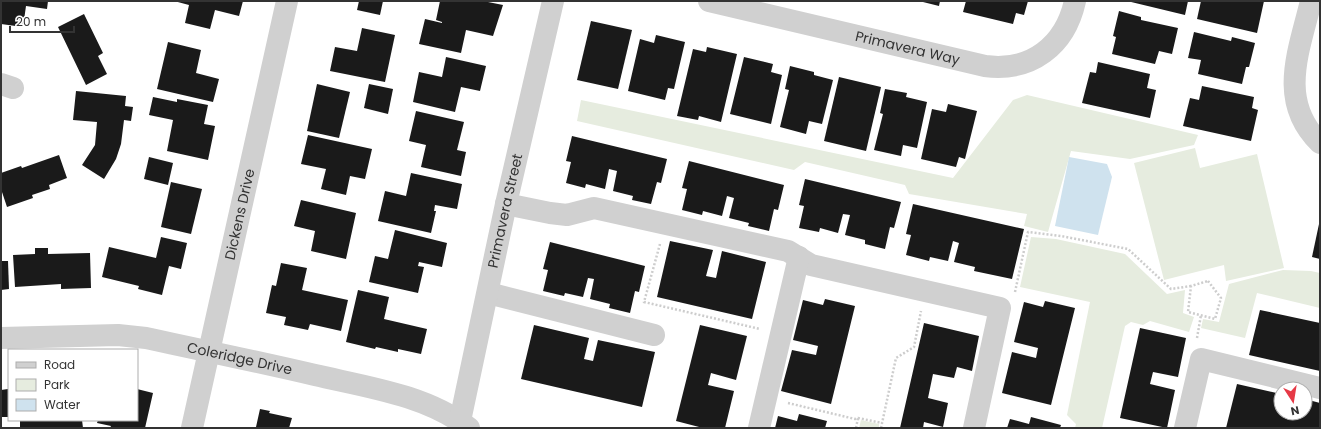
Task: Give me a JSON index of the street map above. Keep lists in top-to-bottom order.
{
  "streets": {
    "street": [
      "Primavera Way",
      "Primavera Street",
      "Dickens Drive",
      "Coleridge Drive"
    ]
  },
  "crossings": [
    ["Primavera Street", "Coleridge Drive"],
    ["Dickens Drive", "Coleridge Drive"]
  ],
  "legend": ["Road", "Park", "Water"],
  "scale_bar": "20 m",
  "north": "bottom"
}
